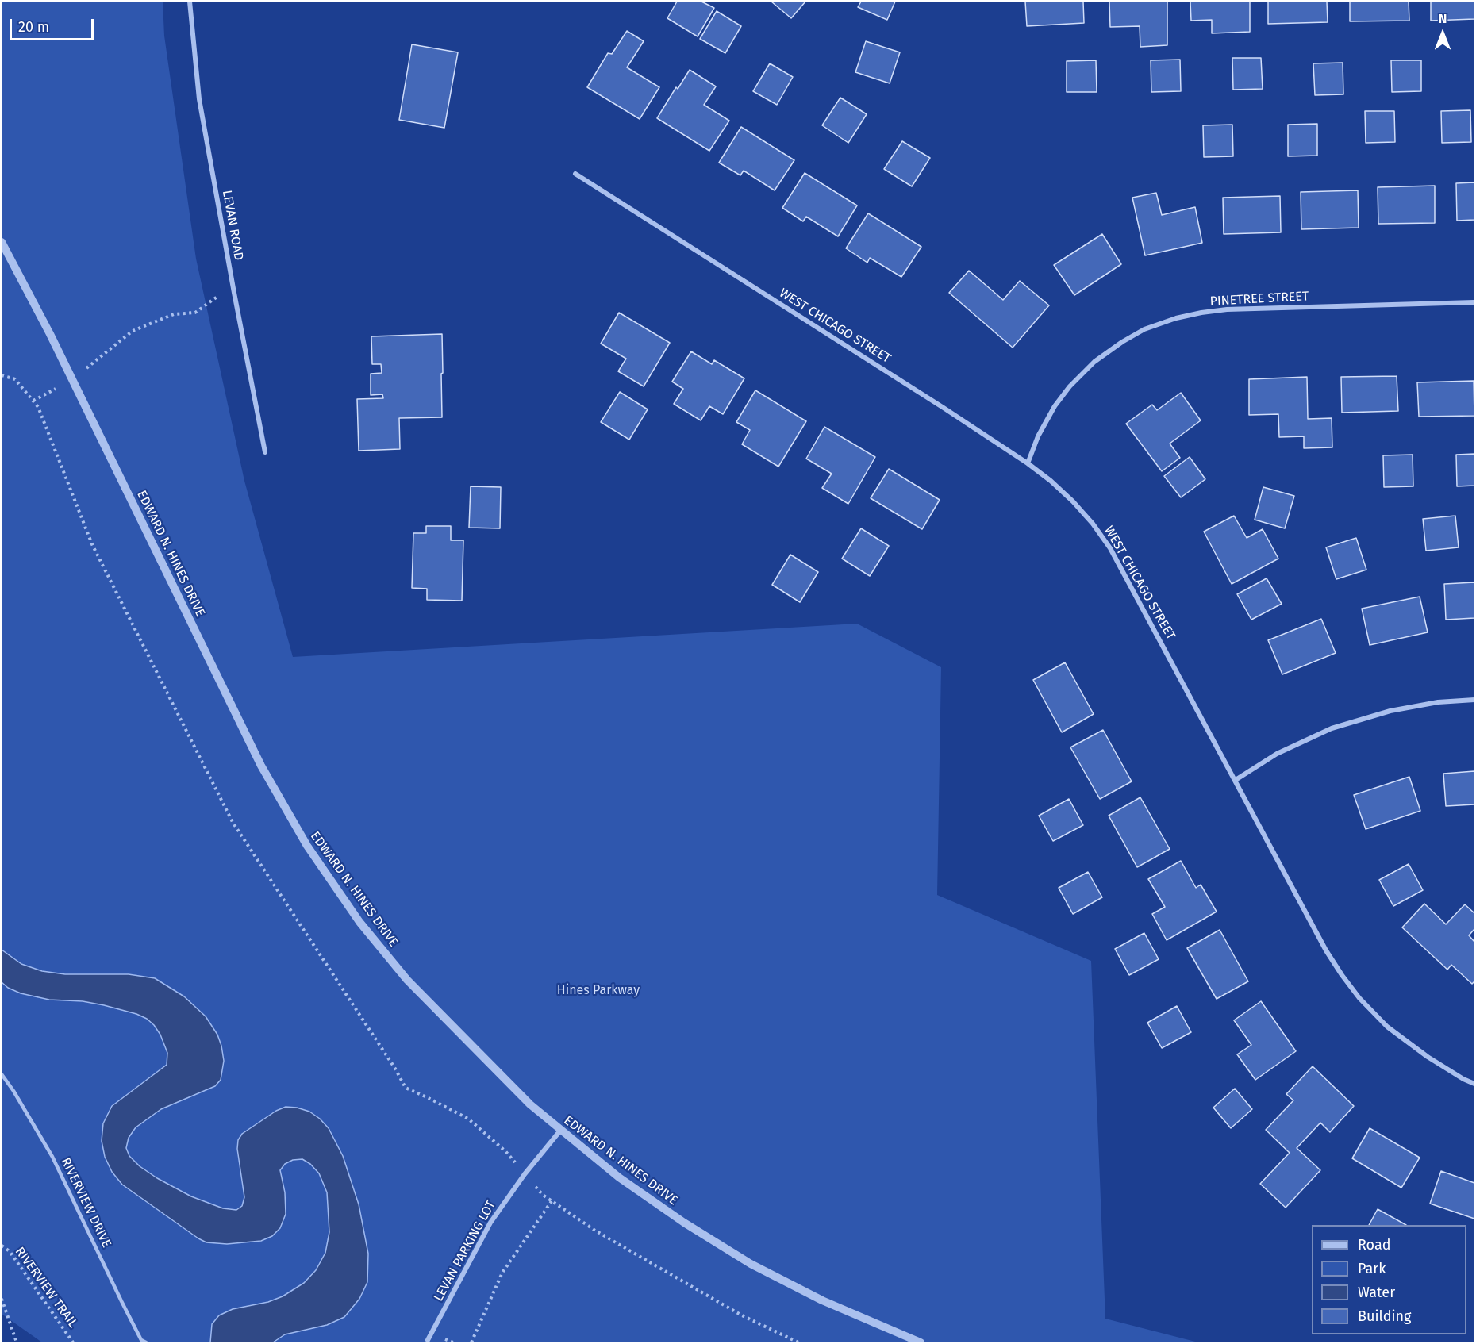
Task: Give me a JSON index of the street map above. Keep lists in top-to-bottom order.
{
  "streets": {
    "street": [
      "LEVAN ROAD",
      "PINETREE STREET",
      "WEST CHICAGO STREET",
      "EDWARD N. HINES DRIVE",
      "LEVAN PARKING LOT"
    ],
    "lane": ["RIVERVIEW DRIVE"],
    "path": ["RIVERVIEW TRAIL"]
  },
  "crossings": [
    ["PINETREE STREET", "WEST CHICAGO STREET"],
    ["EDWARD N. HINES DRIVE", "LEVAN PARKING LOT"]
  ],
  "parks": ["Hines Parkway"],
  "legend": [
    "Road",
    "Park",
    "Water",
    "Building"
  ],
  "scale_bar": "20 m",
  "north": "top"
}
